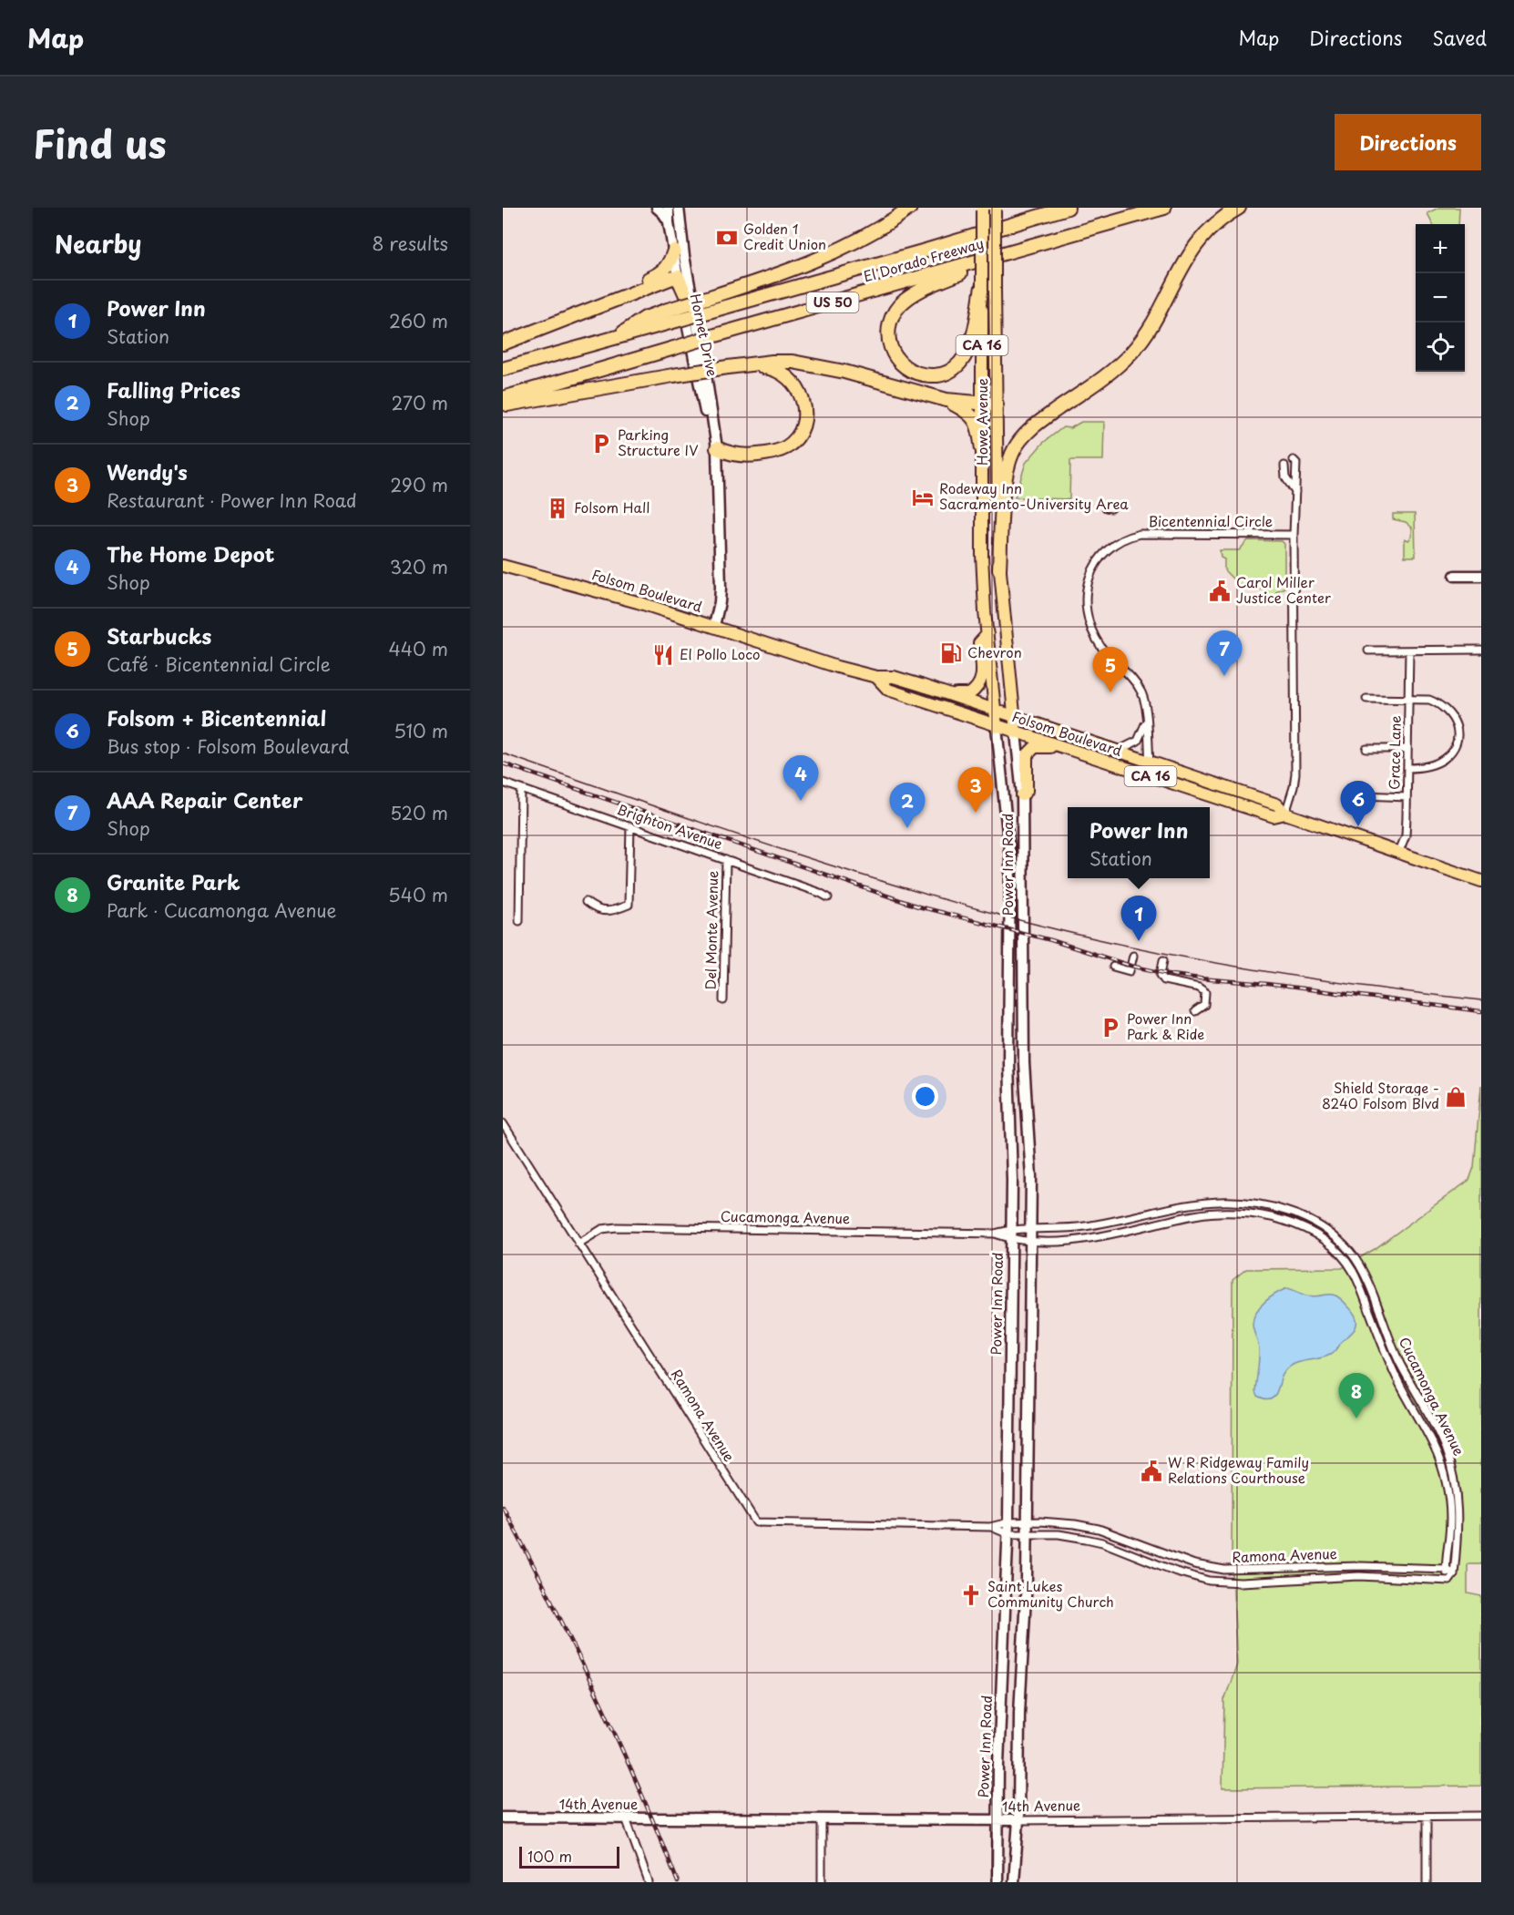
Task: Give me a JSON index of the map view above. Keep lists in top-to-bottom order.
{
  "streets": {
    "highway": ["El Dorado Freeway", "US 50"],
    "main road": [
      "Hornet Drive",
      "CA 16",
      "Howe Avenue",
      "Folsom Boulevard",
      "Power Inn Road",
      "14th Avenue"
    ],
    "street": [
      "Bicentennial Circle",
      "Grace Lane",
      "Brighton Avenue",
      "Del Monte Avenue",
      "Cucamonga Avenue",
      "Ramona Avenue"
    ]
  },
  "crossings": [
    ["Hornet Drive", "Folsom Boulevard"],
    ["Howe Avenue", "Folsom Boulevard"],
    ["Howe Avenue", "Power Inn Road"],
    ["Bicentennial Circle", "Folsom Boulevard"],
    ["Folsom Boulevard", "Grace Lane"],
    ["Folsom Boulevard", "Power Inn Road"],
    ["Brighton Avenue", "Del Monte Avenue"],
    ["Power Inn Road", "Cucamonga Avenue"],
    ["Power Inn Road", "Ramona Avenue"],
    ["Power Inn Road", "14th Avenue"],
    ["Cucamonga Avenue", "Ramona Avenue"]
  ],
  "places": {
    "bank": ["Golden 1 Credit Union"],
    "parking": ["Parking Structure IV", "Power Inn Park & Ride"],
    "hotel": ["Rodeway Inn Sacramento-University Area"],
    "building": ["Folsom Hall"],
    "public building": ["Carol Miller Justice Center", "W R Ridgeway Family Relations Courthouse"],
    "fuel station": ["Chevron"],
    "restaurant": ["El Pollo Loco"],
    "shop": ["Shield Storage - 8240 Folsom Blvd"],
    "church": ["Saint Lukes Community Church"]
  },
  "scale_bar": "100 m",
  "page": {
    "header": "Map",
    "nav": ["Map", "Directions", "Saved"],
    "title": "Find us",
    "buttons": "Directions",
    "heading": ["Nearby", "8 results"],
    "map_buttons": ["+", "−"],
    "list": [
      {
        "mark": "1",
        "name": "Power Inn",
        "note": "Station",
        "value": "260 m"
      },
      {
        "mark": "2",
        "name": "Falling Prices",
        "note": "Shop",
        "value": "270 m"
      },
      {
        "mark": "3",
        "name": "Wendy's",
        "note": "Restaurant · Power Inn Road",
        "value": "290 m"
      },
      {
        "mark": "4",
        "name": "The Home Depot",
        "note": "Shop",
        "value": "320 m"
      },
      {
        "mark": "5",
        "name": "Starbucks",
        "note": "Café · Bicentennial Circle",
        "value": "440 m"
      },
      {
        "mark": "6",
        "name": "Folsom + Bicentennial",
        "note": "Bus stop · Folsom Boulevard",
        "value": "510 m"
      },
      {
        "mark": "7",
        "name": "AAA Repair Center",
        "note": "Shop",
        "value": "520 m"
      },
      {
        "mark": "8",
        "name": "Granite Park",
        "note": "Park · Cucamonga Avenue",
        "value": "540 m"
      }
    ],
    "pins": [
      "7",
      "5",
      "4",
      "3",
      "6",
      "2",
      "1",
      "8"
    ],
    "popup": ["Power Inn", "Station"],
    "scale": "100 m"
  }
}
